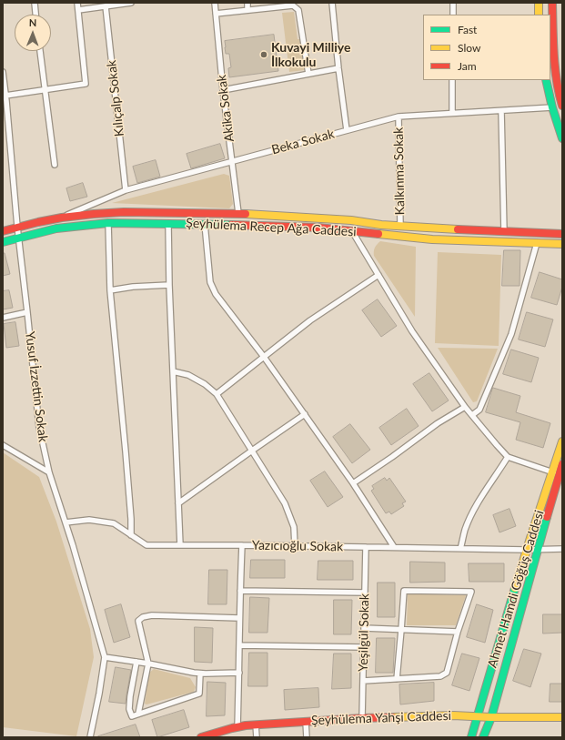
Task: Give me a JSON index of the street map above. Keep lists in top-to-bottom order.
{
  "streets": {
    "street": [
      "Kılıçalp Sokak",
      "Akika Sokak",
      "Beka Sokak",
      "Kalkınma Sokak",
      "Şeyhülema Recep Ağa Caddesi",
      "Yusuf İzzettin Sokak",
      "Yazıcıoğlu Sokak",
      "Ahmet Hamdi Göğüş Caddesi",
      "Yeşilgül Sokak",
      "Şeyhülema Yahşi Caddesi"
    ]
  },
  "crossings": [
    ["Kılıçalp Sokak", "Beka Sokak"],
    ["Akika Sokak", "Beka Sokak"],
    ["Akika Sokak", "Şeyhülema Recep Ağa Caddesi"],
    ["Beka Sokak", "Kalkınma Sokak"],
    ["Beka Sokak", "Şeyhülema Recep Ağa Caddesi"],
    ["Kalkınma Sokak", "Şeyhülema Recep Ağa Caddesi"],
    ["Şeyhülema Recep Ağa Caddesi", "Yusuf İzzettin Sokak"],
    ["Yusuf İzzettin Sokak", "Yazıcıoğlu Sokak"],
    ["Yazıcıoğlu Sokak", "Ahmet Hamdi Göğüş Caddesi"],
    ["Yazıcıoğlu Sokak", "Yeşilgül Sokak"],
    ["Ahmet Hamdi Göğüş Caddesi", "Şeyhülema Yahşi Caddesi"],
    ["Yeşilgül Sokak", "Şeyhülema Yahşi Caddesi"]
  ],
  "places": ["Kuvayi Milliye İlkokulu"],
  "legend": ["Fast", "Slow", "Jam"],
  "north": "top"
}
